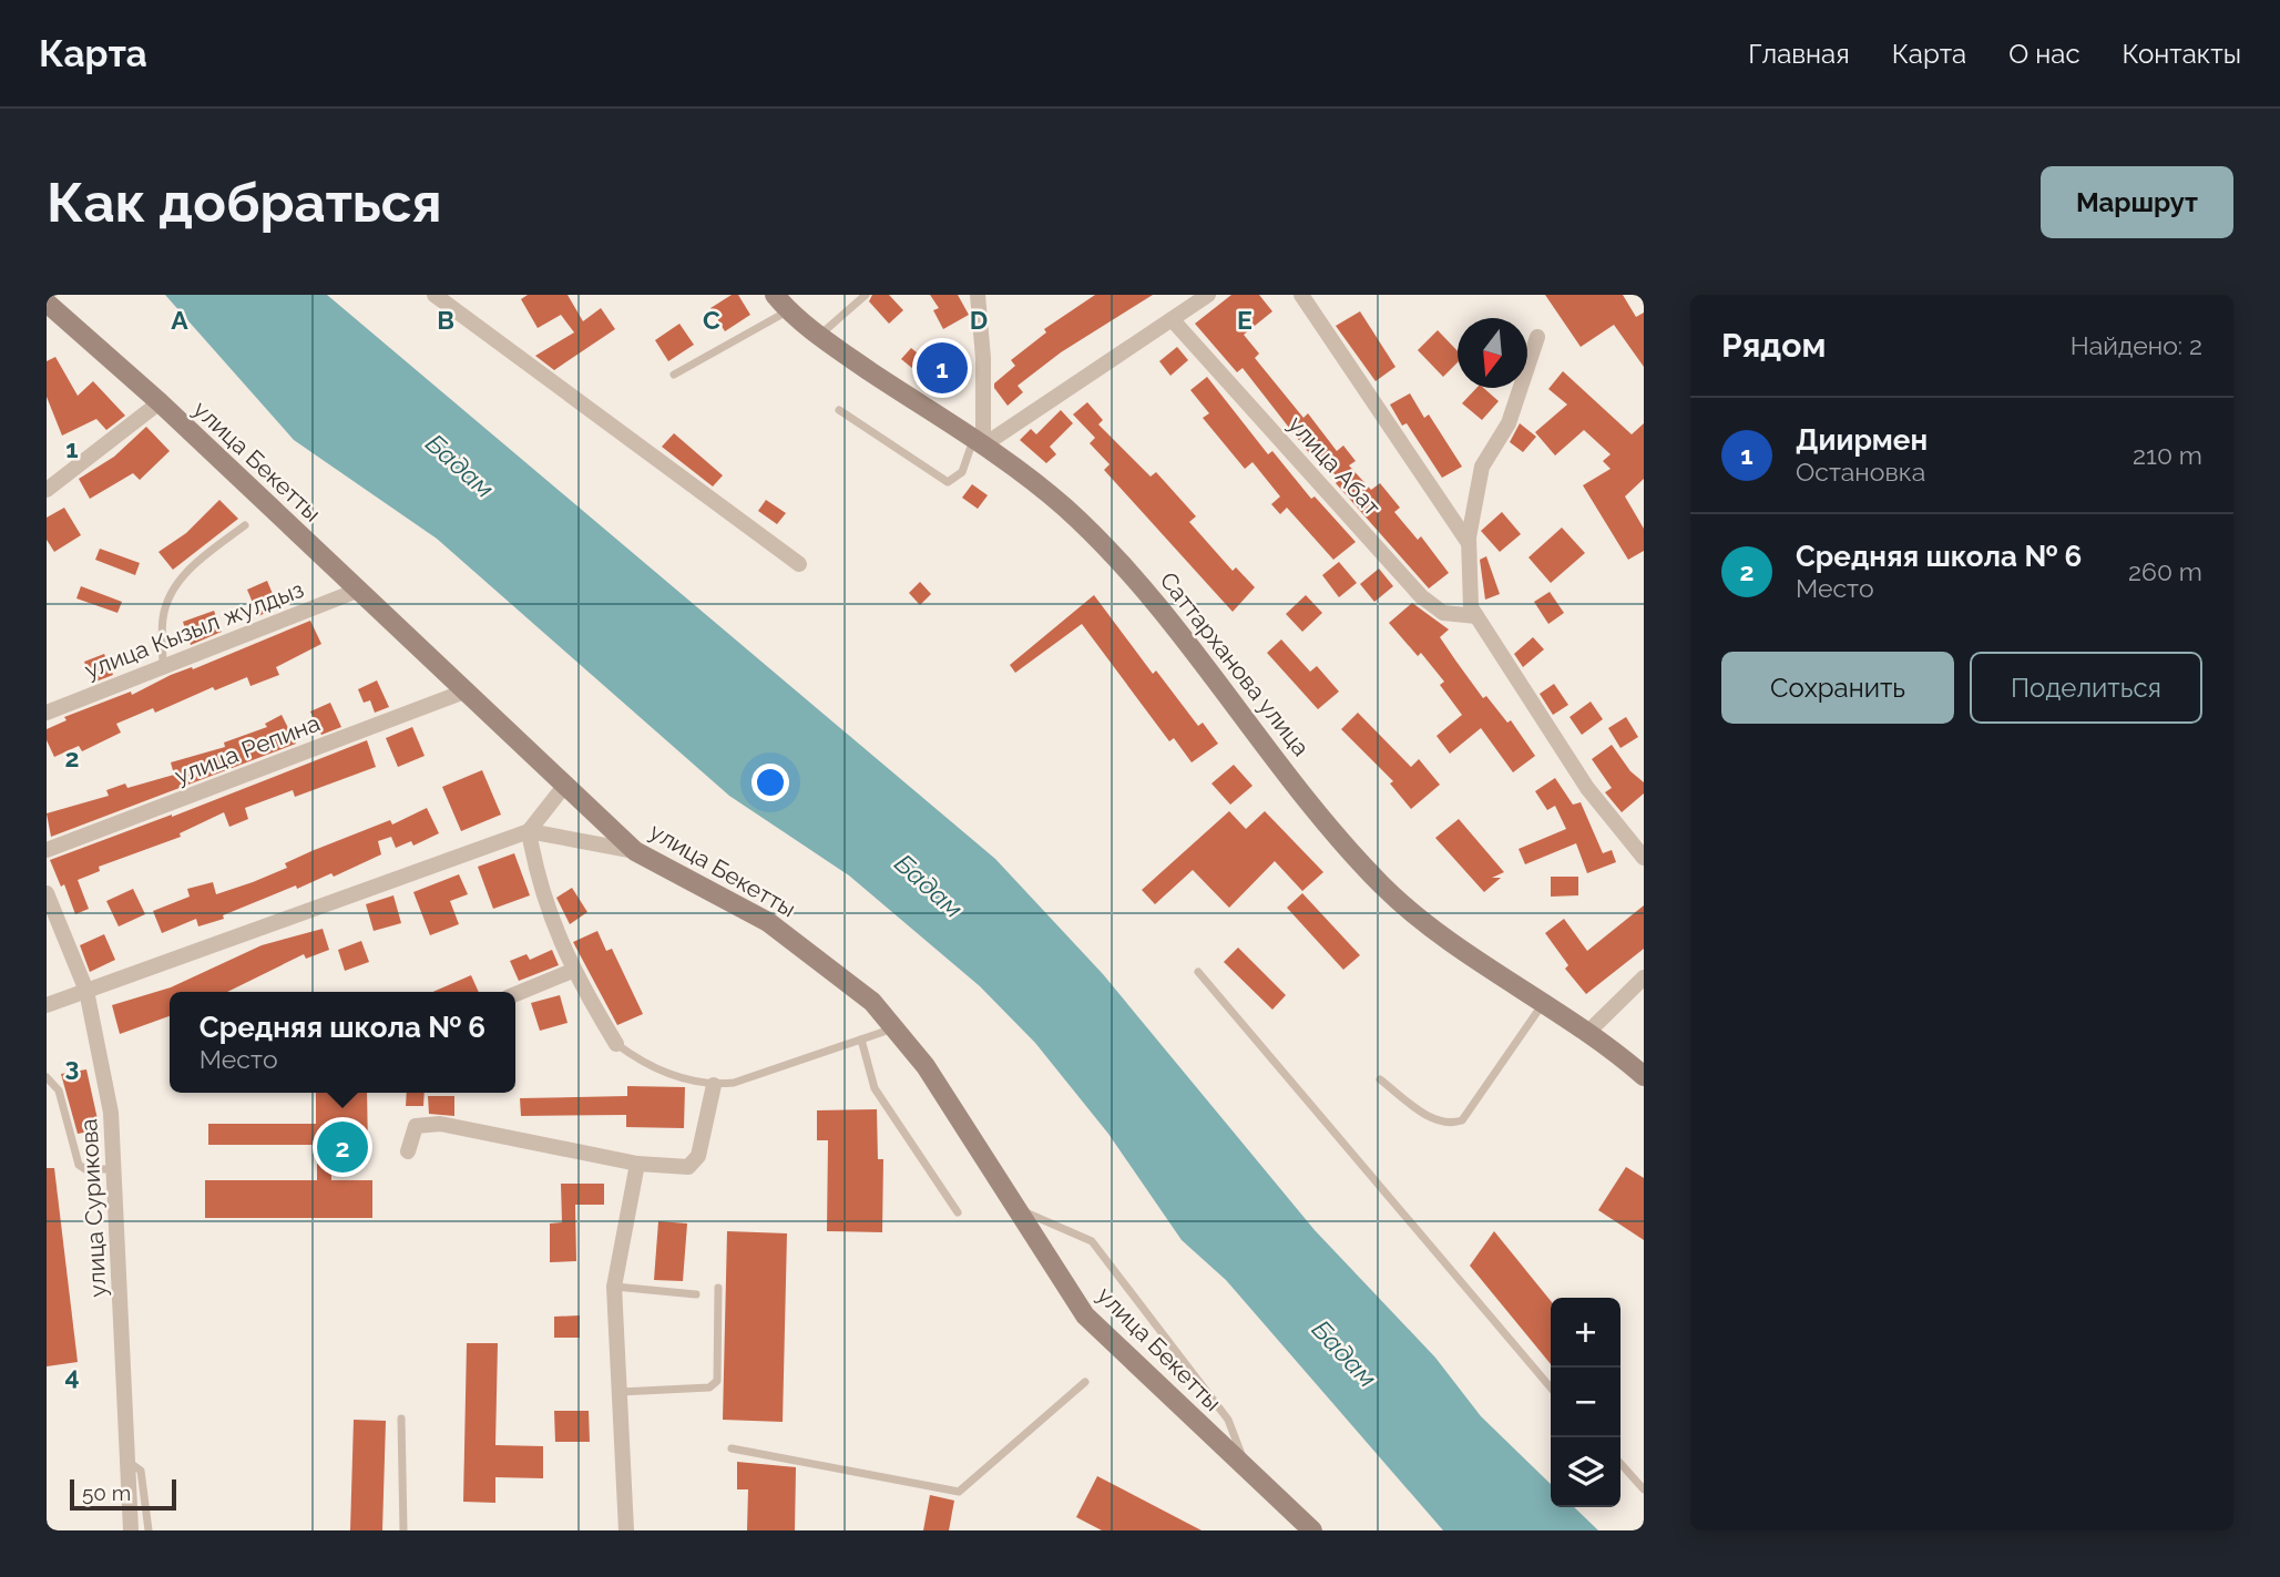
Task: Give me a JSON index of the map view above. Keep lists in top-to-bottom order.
{
  "streets": {
    "street": [
      "улица Бекетты",
      "улица Абат",
      "улица Кызыл жулдыз",
      "Саттарханова улица",
      "улица Репина",
      "улица Сурикова"
    ]
  },
  "crossings": [
    ["улица Бекетты", "улица Кызыл жулдыз"],
    ["улица Бекетты", "улица Репина"]
  ],
  "water": ["Бадам"],
  "scale_bar": "50 m",
  "north": "bottom",
  "page": {
    "header": "Карта",
    "nav": [
      "Главная",
      "Карта",
      "О нас",
      "Контакты"
    ],
    "buttons": [
      "Маршрут",
      ["Сохранить", "Поделиться"]
    ],
    "title": "Как добраться",
    "heading": ["Рядом", "Найдено: 2"],
    "pins": ["1", "2"],
    "list": [
      {
        "mark": "1",
        "name": "Диирмен",
        "note": "Остановка",
        "value": "210 m"
      },
      {
        "mark": "2",
        "name": "Средняя школа № 6",
        "note": "Место",
        "value": "260 m"
      }
    ],
    "popup": ["Средняя школа № 6", "Место"],
    "map_buttons": ["+", "−"],
    "scale": "50 m"
  },
  "grid": {
    "columns": [
      "A",
      "B",
      "C",
      "D",
      "E"
    ],
    "rows": [
      "1",
      "2",
      "3",
      "4"
    ]
  }
}
